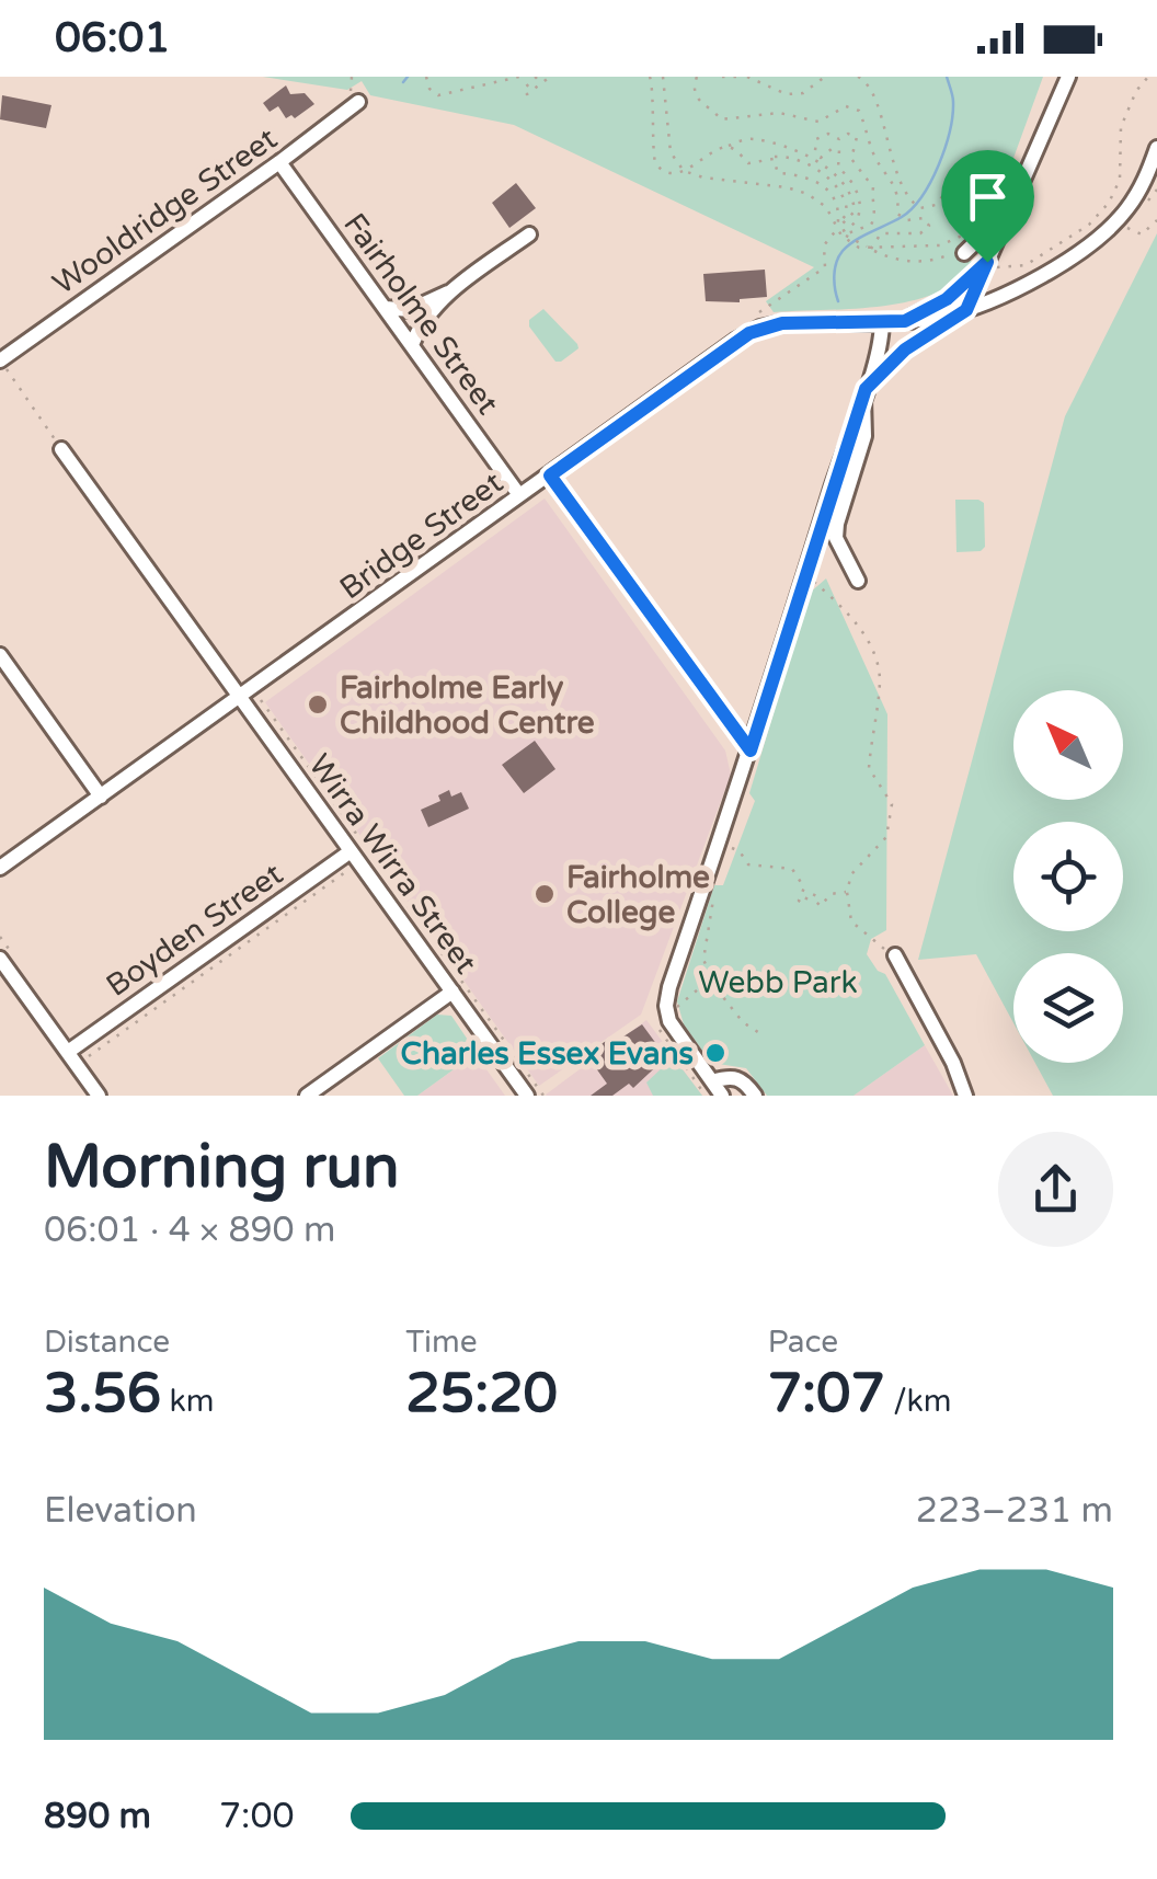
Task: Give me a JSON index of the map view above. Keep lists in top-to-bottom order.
{
  "streets": {
    "street": [
      "Wooldridge Street",
      "Fairholme Street",
      "Bridge Street",
      "Wirra Wirra Street",
      "Boyden Street"
    ]
  },
  "crossings": [
    ["Wooldridge Street", "Fairholme Street"],
    ["Fairholme Street", "Bridge Street"],
    ["Bridge Street", "Wirra Wirra Street"],
    ["Wirra Wirra Street", "Boyden Street"]
  ],
  "parks": ["Webb Park"],
  "places": ["Fairholme Early Childhood Centre", "Fairholme College", "Charles Essex Evans"],
  "north": "top left",
  "page": {
    "status": "06:01",
    "heading": ["Morning run", "06:01 · 4 × 890 m"],
    "stats": [
      ["Distance", "3.56 km"],
      ["Time", "25:20"],
      ["Pace", "7:07 /km"]
    ],
    "chart": ["Elevation", "223–231 m"],
    "list": [
      {
        "name": "890 m",
        "note": "7:00"
      }
    ]
  }
}
